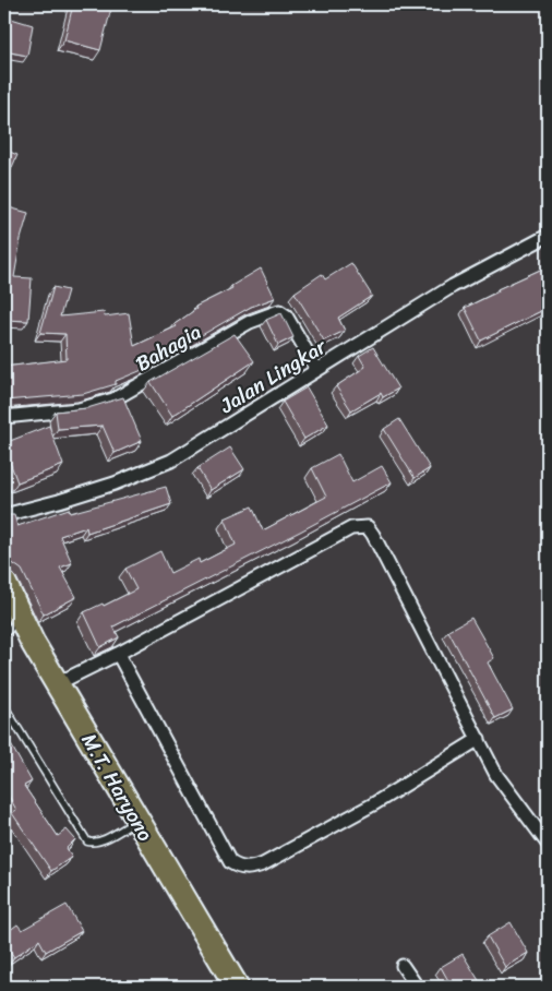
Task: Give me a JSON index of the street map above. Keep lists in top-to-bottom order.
{
  "streets": {
    "highway": ["M.T. Haryono"],
    "street": ["Bahagia", "Jalan Lingkar"]
  },
  "crossings": [
    ["Bahagia", "Jalan Lingkar"]
  ]
}
